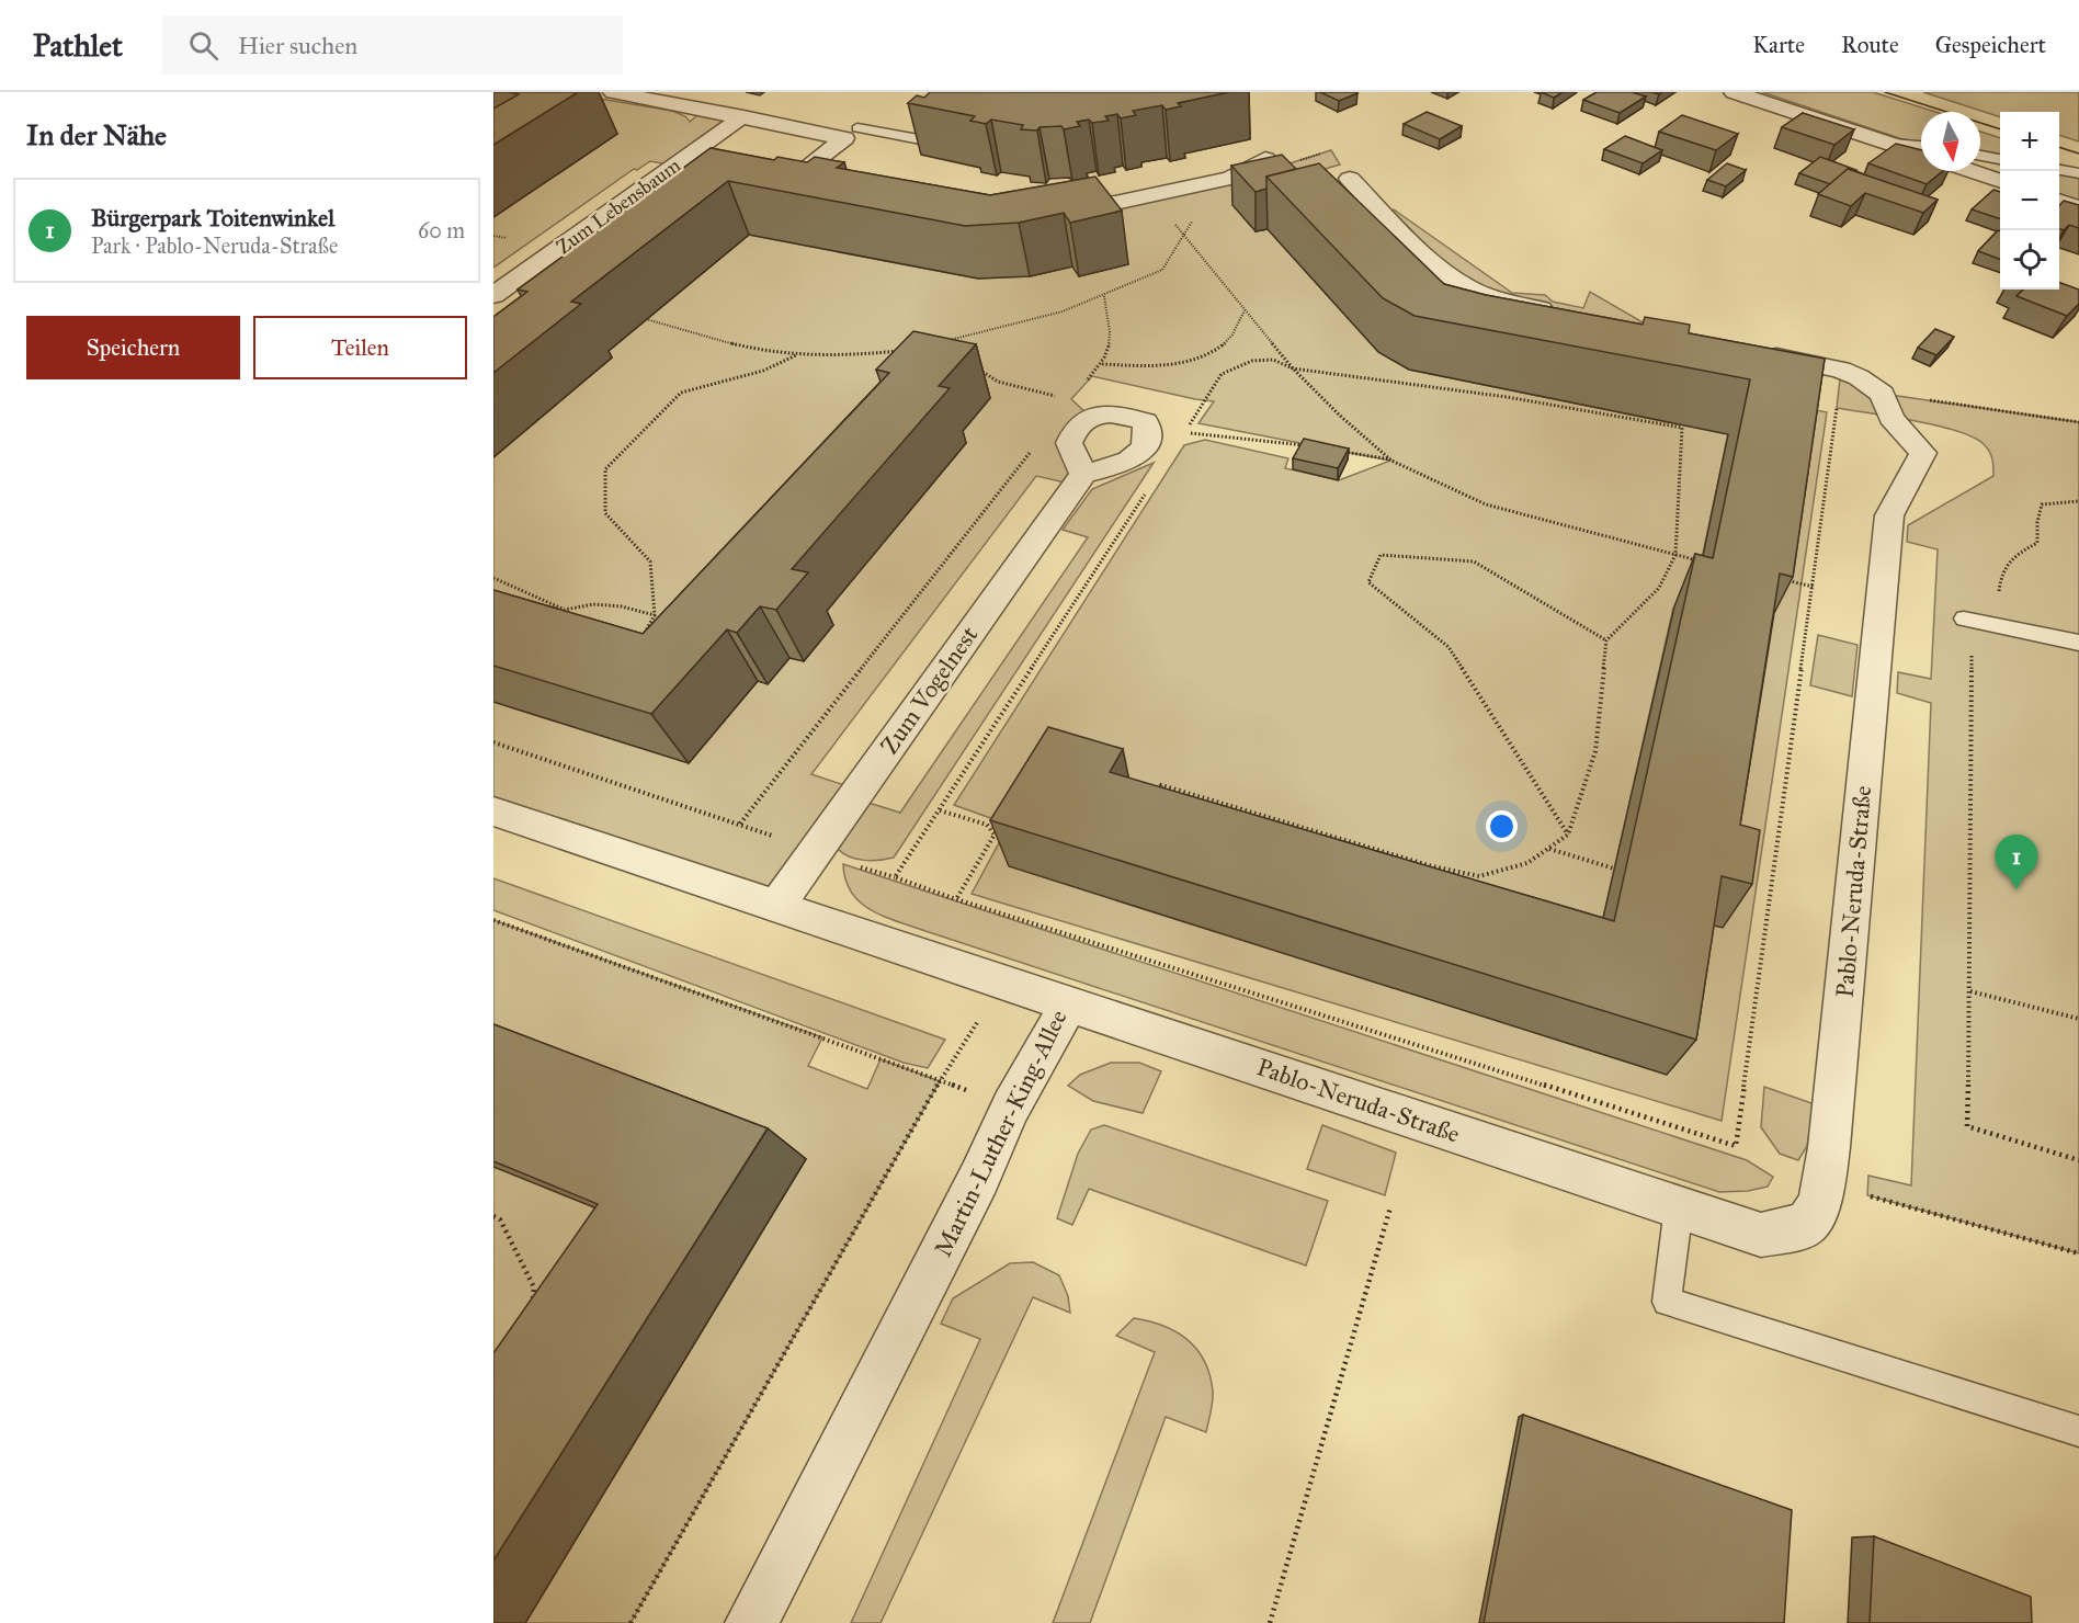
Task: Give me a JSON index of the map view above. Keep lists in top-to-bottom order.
{
  "streets": {
    "street": [
      "Zum Lebensbaum",
      "Zum Vogelnest",
      "Pablo-Neruda-Straße",
      "Martin-Luther-King-Allee"
    ]
  },
  "crossings": [
    ["Zum Vogelnest", "Martin-Luther-King-Allee"],
    ["Pablo-Neruda-Straße", "Martin-Luther-King-Allee"]
  ],
  "north": "bottom",
  "page": {
    "header": "Pathlet",
    "search": "Hier suchen",
    "nav": ["Karte", "Route", "Gespeichert"],
    "heading": "In der Nähe",
    "map_buttons": ["+", "−"],
    "list": [
      {
        "mark": "1",
        "name": "Bürgerpark Toitenwinkel",
        "note": "Park · Pablo-Neruda-Straße",
        "value": "60 m"
      }
    ],
    "buttons": ["Speichern", "Teilen"],
    "pins": "1"
  }
}
